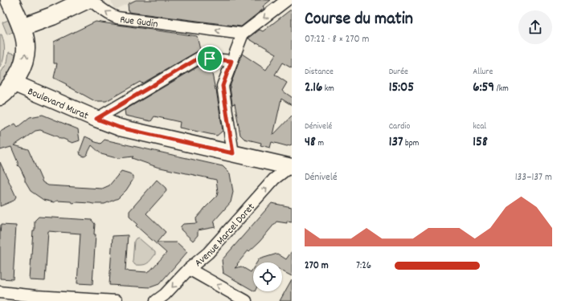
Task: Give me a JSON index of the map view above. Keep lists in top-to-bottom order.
{
  "streets": {
    "main road": ["Boulevard Murat"],
    "street": ["Rue Gudin", "Avenue Marcel Doret"]
  },
  "crossings": [
    ["Boulevard Murat", "Avenue Marcel Doret"]
  ],
  "one_way": ["Rue Gudin"],
  "page": {
    "heading": ["Course du matin", "07:22 · 8 × 270 m"],
    "stats": [
      ["Distance", "2.16 km"],
      ["Durée", "15:05"],
      ["Allure", "6:59 /km"],
      ["Dénivelé", "48 m"],
      ["Cardio", "137 bpm"],
      ["kcal", "158"]
    ],
    "chart": ["Dénivelé", "133–137 m"],
    "list": [
      {
        "name": "270 m",
        "note": "7:26"
      }
    ]
  }
}
